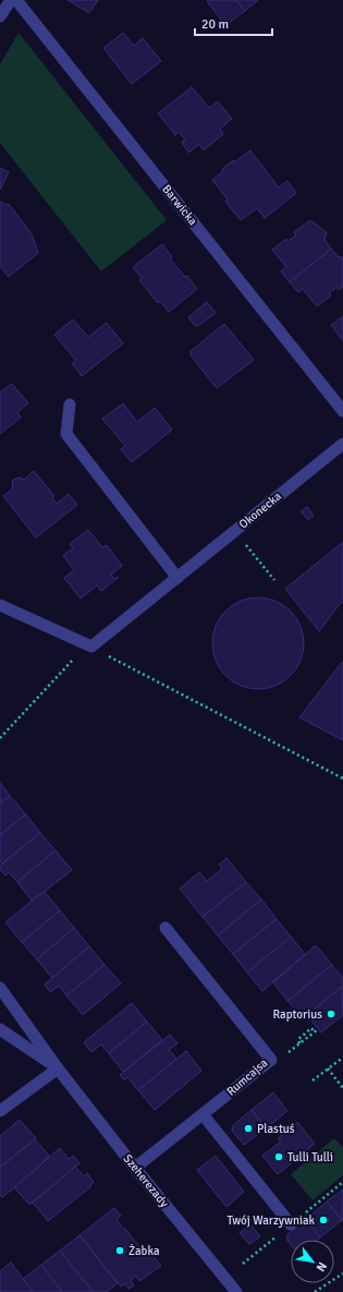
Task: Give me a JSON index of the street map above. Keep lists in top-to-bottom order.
{
  "streets": {
    "street": [
      "Barwicka",
      "Okonecka",
      "Rumcajsa",
      "Szeherezady"
    ]
  },
  "crossings": [
    ["Rumcajsa", "Szeherezady"]
  ],
  "places": [
    "Raptorius",
    "Plastuś",
    "Tulli Tulli",
    "Twój Warzywniak",
    "Żabka"
  ],
  "scale_bar": "20 m",
  "north": "bottom right"
}
